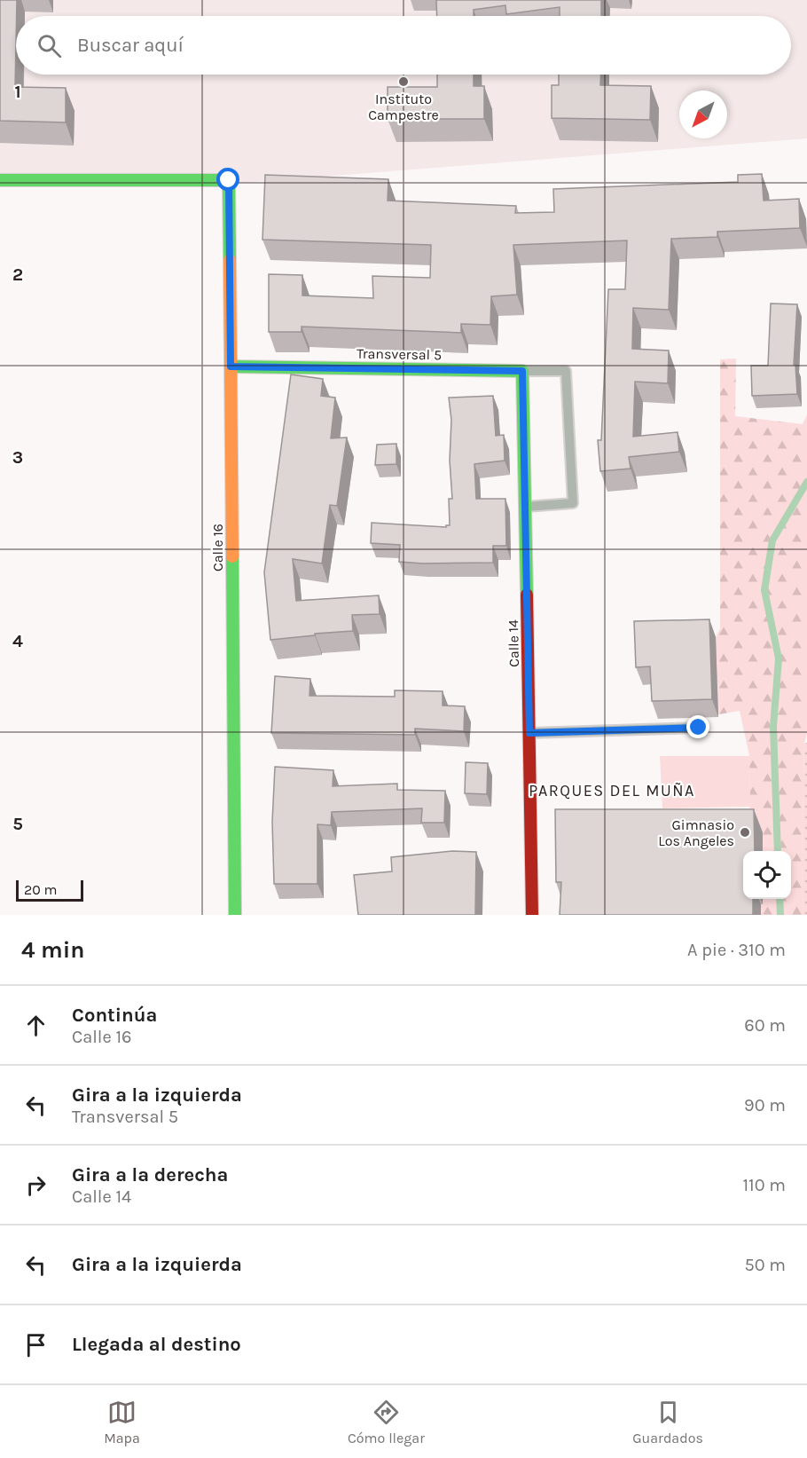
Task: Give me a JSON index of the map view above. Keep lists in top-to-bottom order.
{
  "streets": {
    "street": ["Transversal 5", "Calle 16", "Calle 14"]
  },
  "crossings": [
    ["Transversal 5", "Calle 16"],
    ["Transversal 5", "Calle 14"]
  ],
  "districts": ["PARQUES DEL MUÑA"],
  "places": ["Instituto Campestre", "Gimnasio Los Angeles"],
  "scale_bar": "20 m",
  "north": "bottom left",
  "page": {
    "search": "Buscar aquí",
    "scale": "20 m",
    "heading": ["4 min", "A pie · 310 m"],
    "list": [
      ["Continúa", "Calle 16", "60 m"],
      ["Gira a la izquierda", "Transversal 5", "90 m"],
      ["Gira a la derecha", "Calle 14", "110 m"],
      ["Gira a la izquierda", "50 m"],
      "Llegada al destino"
    ],
    "nav": ["Mapa", "Cómo llegar", "Guardados"]
  },
  "grid": {
    "rows": [
      "1",
      "2",
      "3",
      "4",
      "5"
    ]
  }
}
